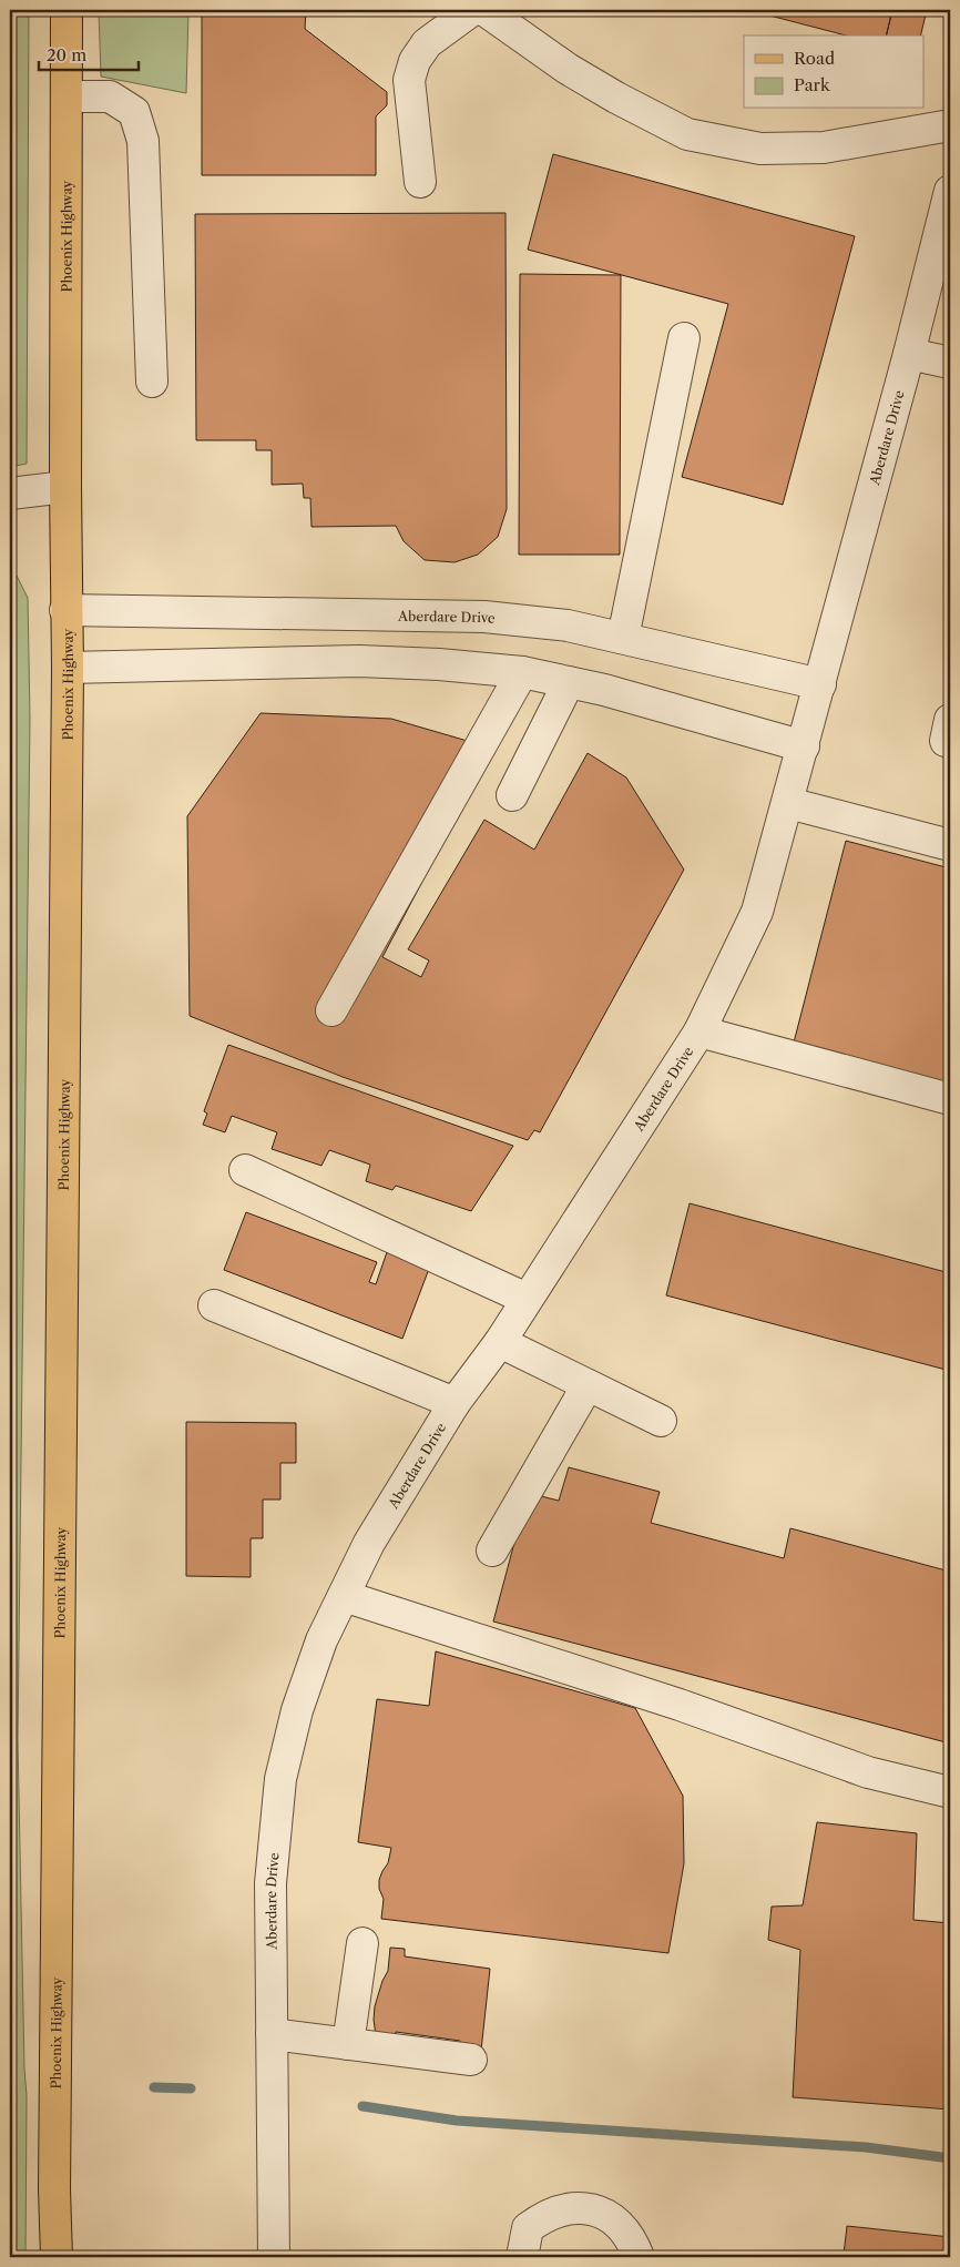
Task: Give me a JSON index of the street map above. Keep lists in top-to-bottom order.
{
  "streets": {
    "main road": ["Phoenix Highway"],
    "street": ["Aberdare Drive"]
  },
  "crossings": [
    ["Phoenix Highway", "Aberdare Drive"]
  ],
  "legend": ["Road", "Park"],
  "scale_bar": "20 m"
}
